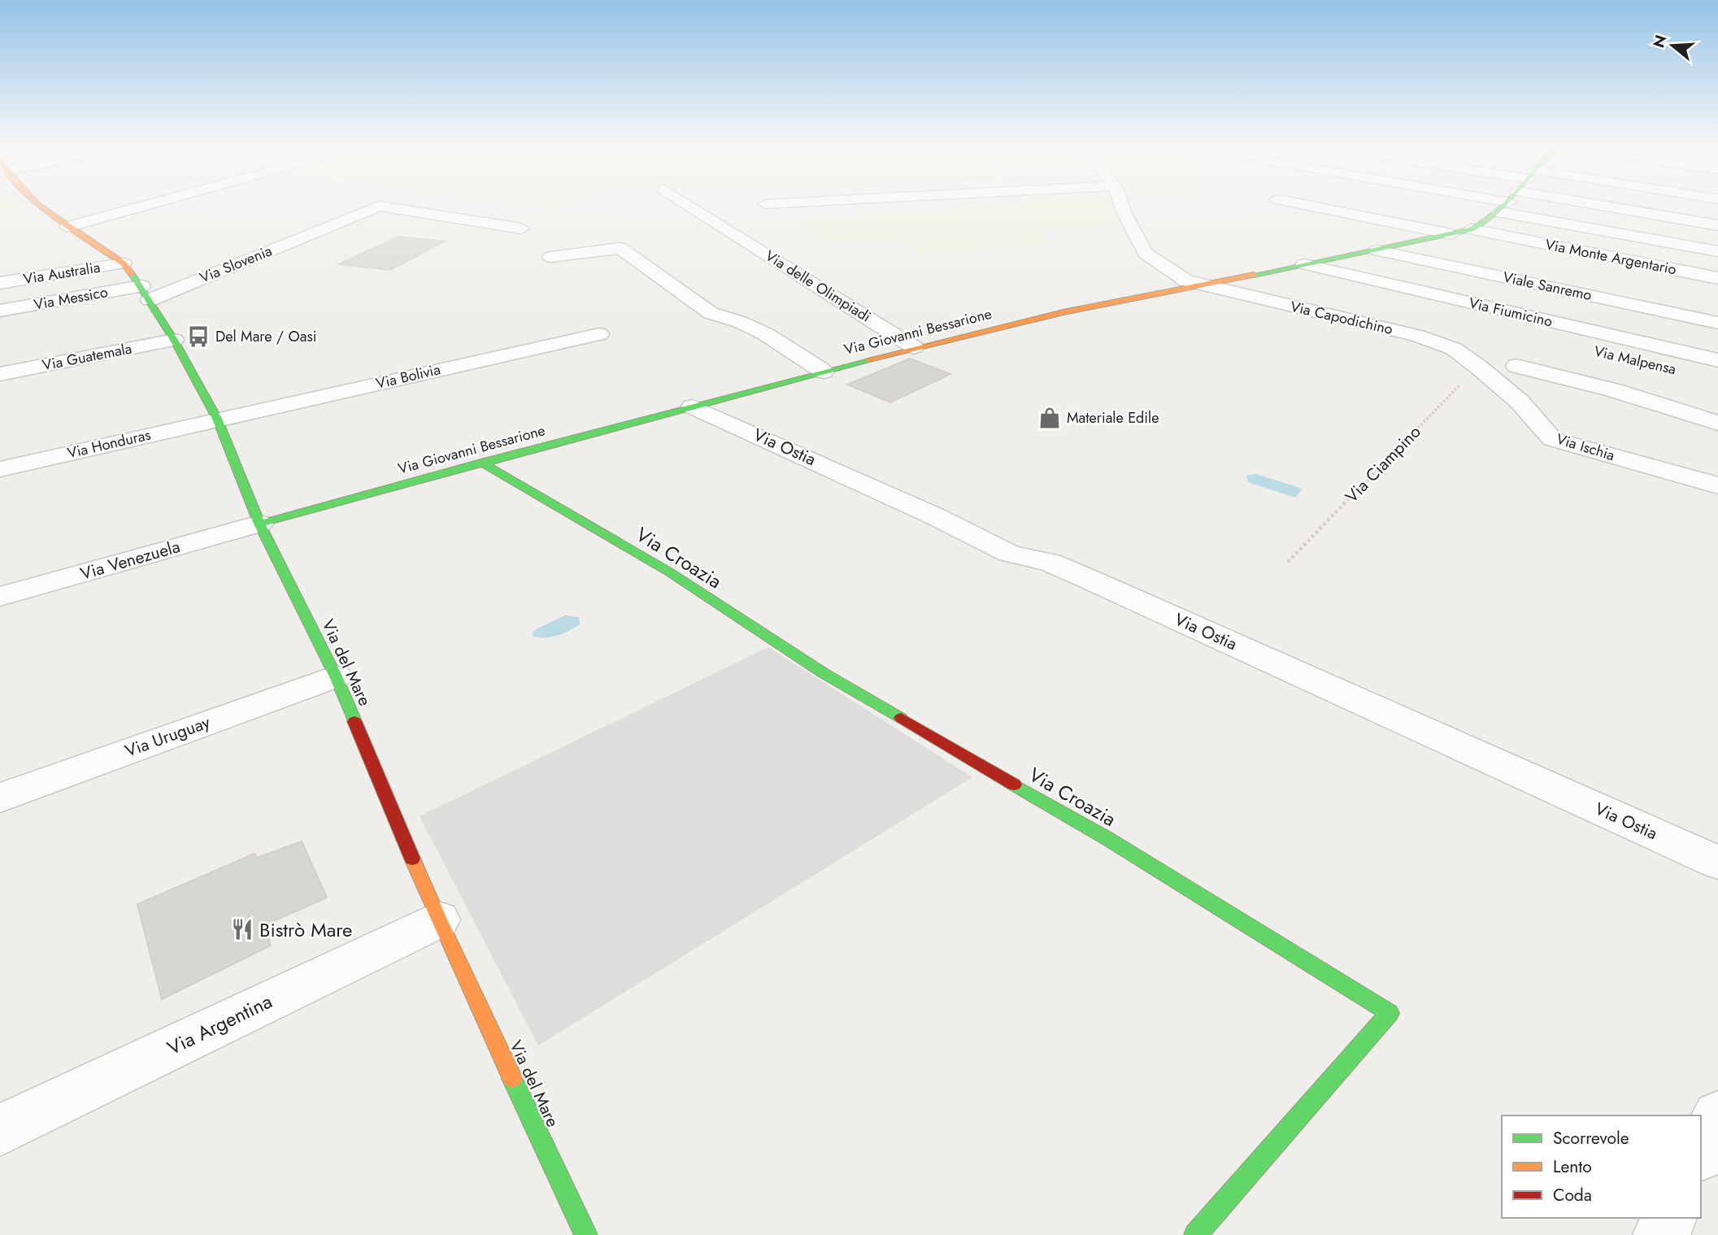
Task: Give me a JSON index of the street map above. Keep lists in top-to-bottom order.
{
  "streets": {
    "street": [
      "Via Monte Argentario",
      "Via Slovenia",
      "Via Australia",
      "Via delle Olimpiadi",
      "Viale Sanremo",
      "Via Messico",
      "Via Fiumicino",
      "Via Capodichino",
      "Via Giovanni Bessarione",
      "Via Guatemala",
      "Via Malpensa",
      "Via Bolivia",
      "Via Honduras",
      "Via Ostia",
      "Via Ischia",
      "Via Croazia",
      "Via Venezuela",
      "Via del Mare",
      "Via Uruguay",
      "Via Argentina"
    ],
    "path": ["Via Ciampino"]
  },
  "crossings": [
    ["Via Monte Argentario", "Via Giovanni Bessarione"],
    ["Via Slovenia", "Via Messico"],
    ["Via Slovenia", "Via del Mare"],
    ["Via Australia", "Via del Mare"],
    ["Via delle Olimpiadi", "Via Giovanni Bessarione"],
    ["Viale Sanremo", "Via Giovanni Bessarione"],
    ["Via Messico", "Via del Mare"],
    ["Via Fiumicino", "Via Giovanni Bessarione"],
    ["Via Capodichino", "Via Giovanni Bessarione"],
    ["Via Capodichino", "Via Ischia"],
    ["Via Capodichino", "Via Ciampino"],
    ["Via Giovanni Bessarione", "Via Ostia"],
    ["Via Giovanni Bessarione", "Via Croazia"],
    ["Via Giovanni Bessarione", "Via Venezuela"],
    ["Via Giovanni Bessarione", "Via del Mare"],
    ["Via Guatemala", "Via del Mare"],
    ["Via Bolivia", "Via Honduras"],
    ["Via Bolivia", "Via del Mare"],
    ["Via Honduras", "Via del Mare"],
    ["Via Ischia", "Via Ciampino"],
    ["Via Venezuela", "Via del Mare"],
    ["Via del Mare", "Via Uruguay"],
    ["Via del Mare", "Via Argentina"]
  ],
  "places": {
    "bus stop": ["Del Mare / Oasi"],
    "shop": ["Materiale Edile"],
    "restaurant": ["Bistrò Mare"]
  },
  "legend": ["Scorrevole", "Lento", "Coda"],
  "north": "left"
}
